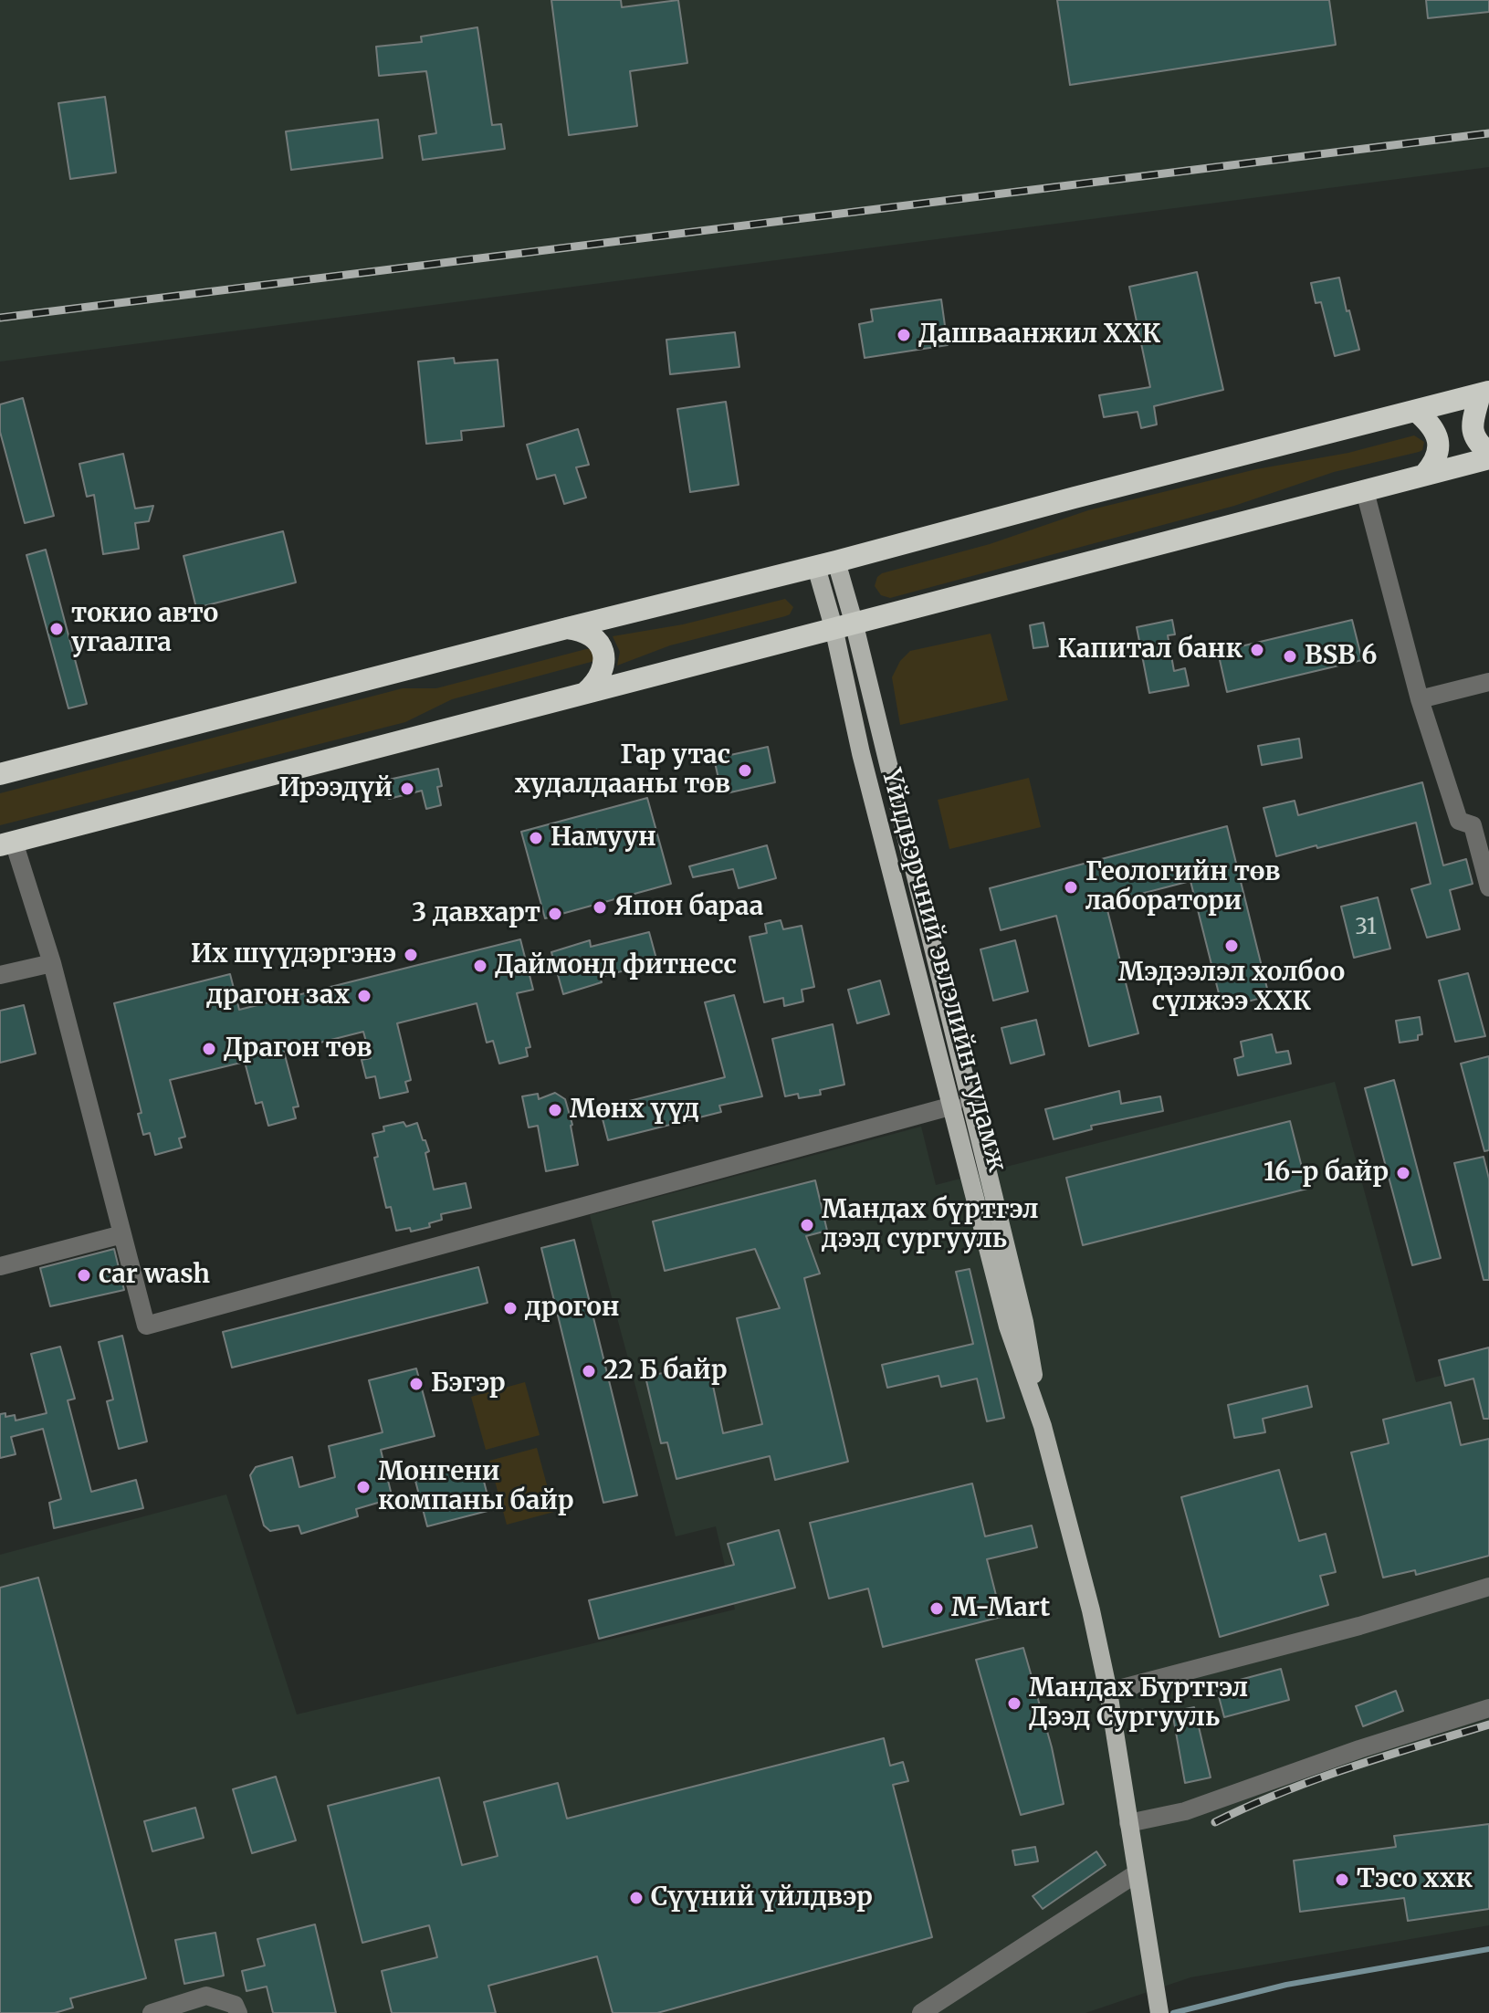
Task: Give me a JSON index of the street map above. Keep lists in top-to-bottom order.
{
  "streets": {
    "main road": ["Үйлдвэрчний эвлэлийн гудамж"]
  },
  "places": [
    "Дашваанжил ХХК",
    "токио авто угаалга",
    "Капитал банк",
    "BSB 6",
    "Гар утас худалдааны төв",
    "Ирээдүй",
    "Намуун",
    "Геологийн төв лаборатори",
    "Япон бараа",
    "3 давхарт",
    "Мэдээлэл холбоо сүлжээ ХХК",
    "Их шүүдэргэнэ",
    "Даймонд фитнесс",
    "драгон зах",
    "Драгон төв",
    "Мөнх үүд",
    "16-р байр",
    "Мандах бүртгэл дээд сургууль",
    "car wash",
    "дрогон",
    "22 Б байр",
    "Бэгэр",
    "Монгени компаны байр",
    "M-Mart",
    "Мандах Бүртгэл Дээд Сургууль",
    "Тэсо ххк",
    "Сүүний үйлдвэр"
  ],
  "house_numbers": ["31"]
}
